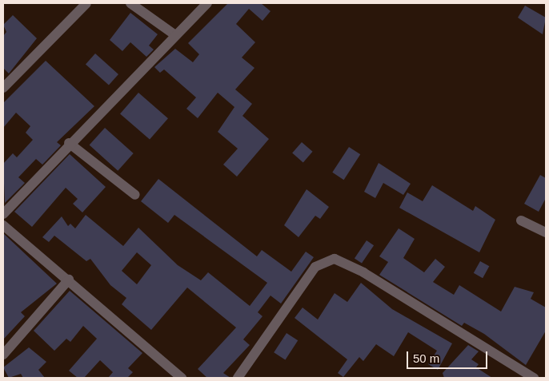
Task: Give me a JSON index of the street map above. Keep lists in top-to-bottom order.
{
  "scale_bar": "50 m"
}
